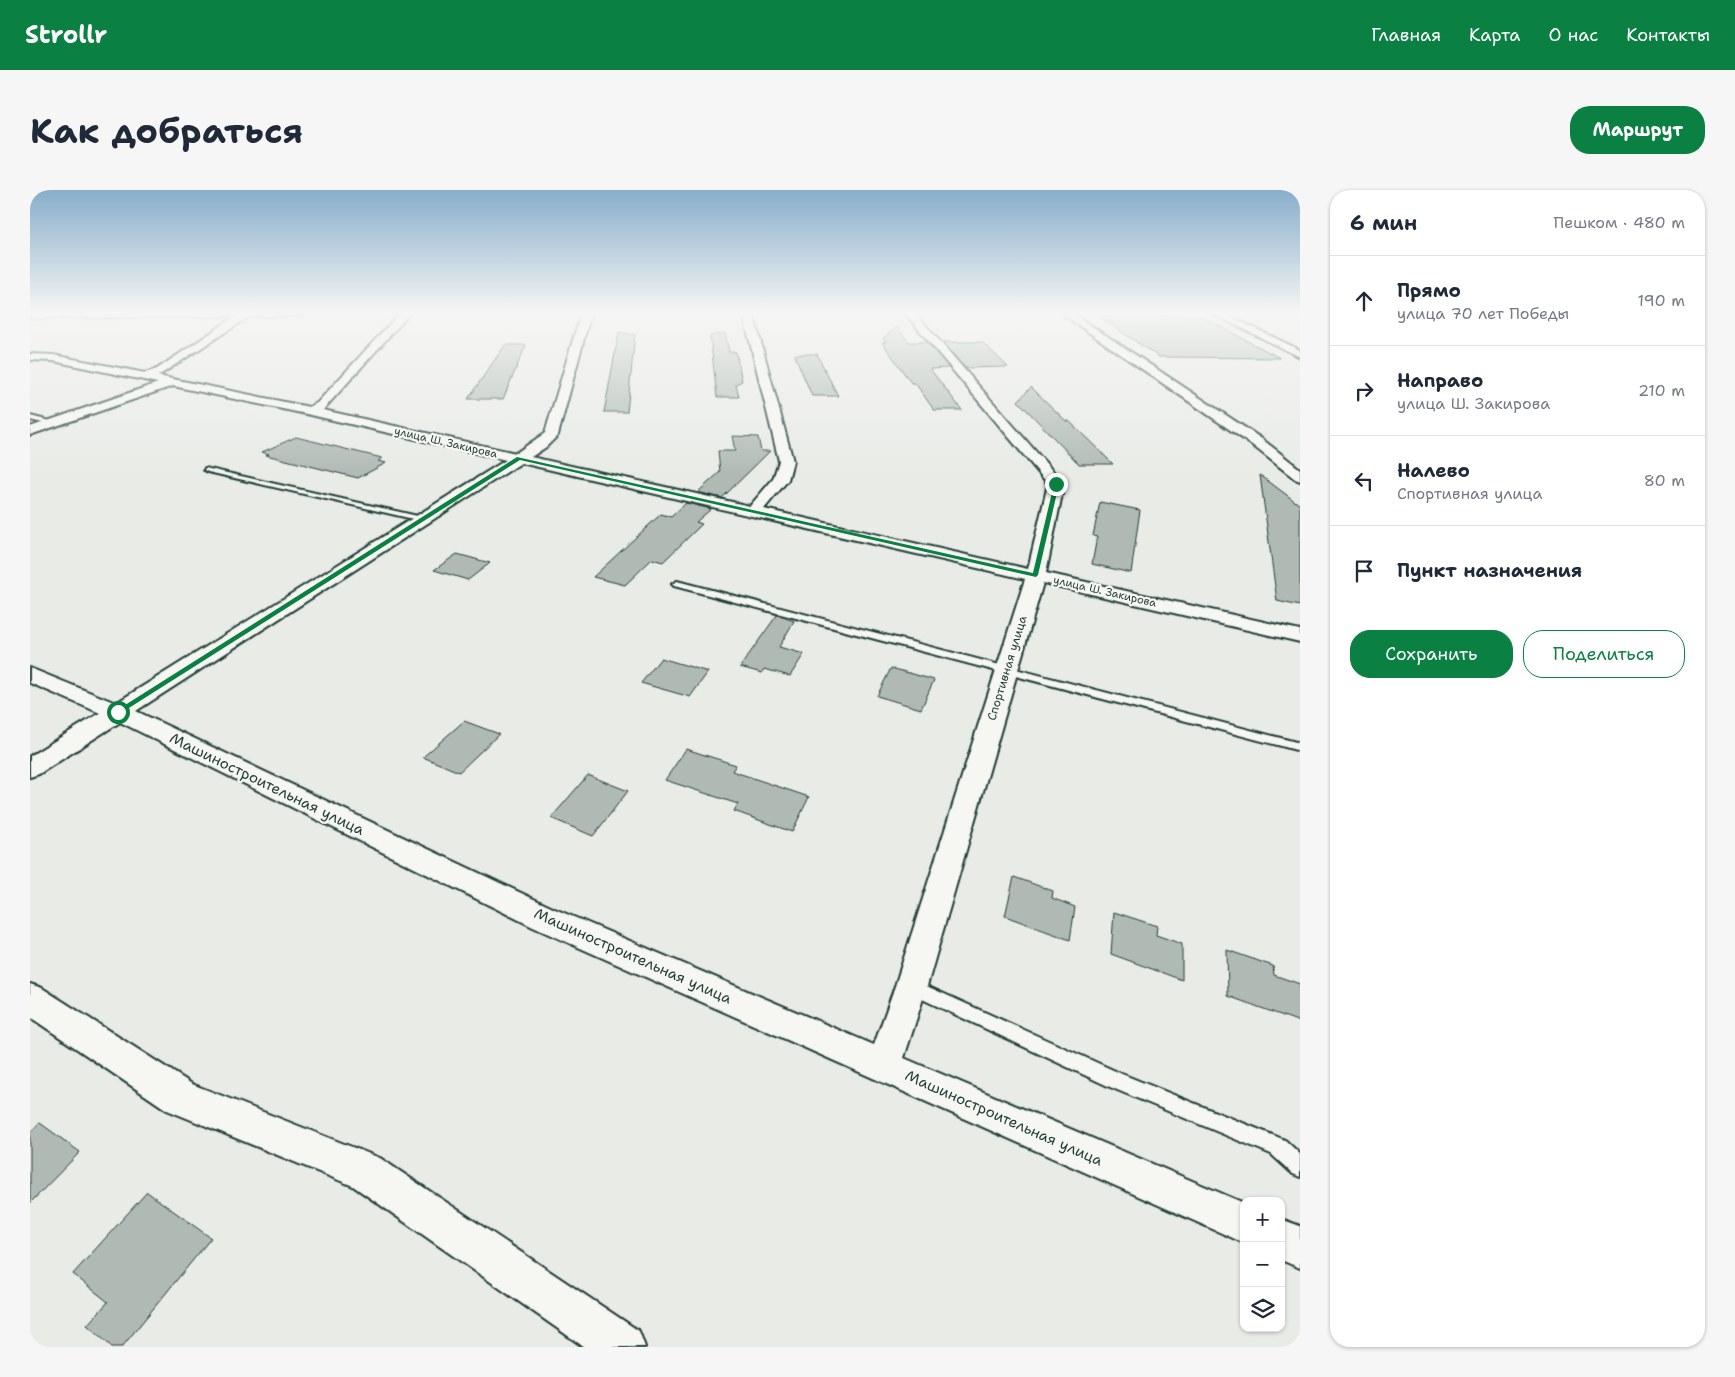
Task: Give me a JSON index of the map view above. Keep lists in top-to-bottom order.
{
  "streets": {
    "street": ["улица Ш. Закирова", "Спортивная улица", "Машиностроительная улица"]
  },
  "crossings": [
    ["улица Ш. Закирова", "Спортивная улица"],
    ["Спортивная улица", "Машиностроительная улица"]
  ],
  "page": {
    "header": "Strollr",
    "nav": [
      "Главная",
      "Карта",
      "О нас",
      "Контакты"
    ],
    "buttons": [
      "Маршрут",
      ["Сохранить", "Поделиться"]
    ],
    "title": "Как добраться",
    "heading": ["6 мин", "Пешком · 480 m"],
    "list": [
      ["Прямо", "улица 70 лет Победы", "190 m"],
      ["Направо", "улица Ш. Закирова", "210 m"],
      ["Налево", "Спортивная улица", "80 m"],
      "Пункт назначения"
    ],
    "map_buttons": ["+", "−"]
  }
}
